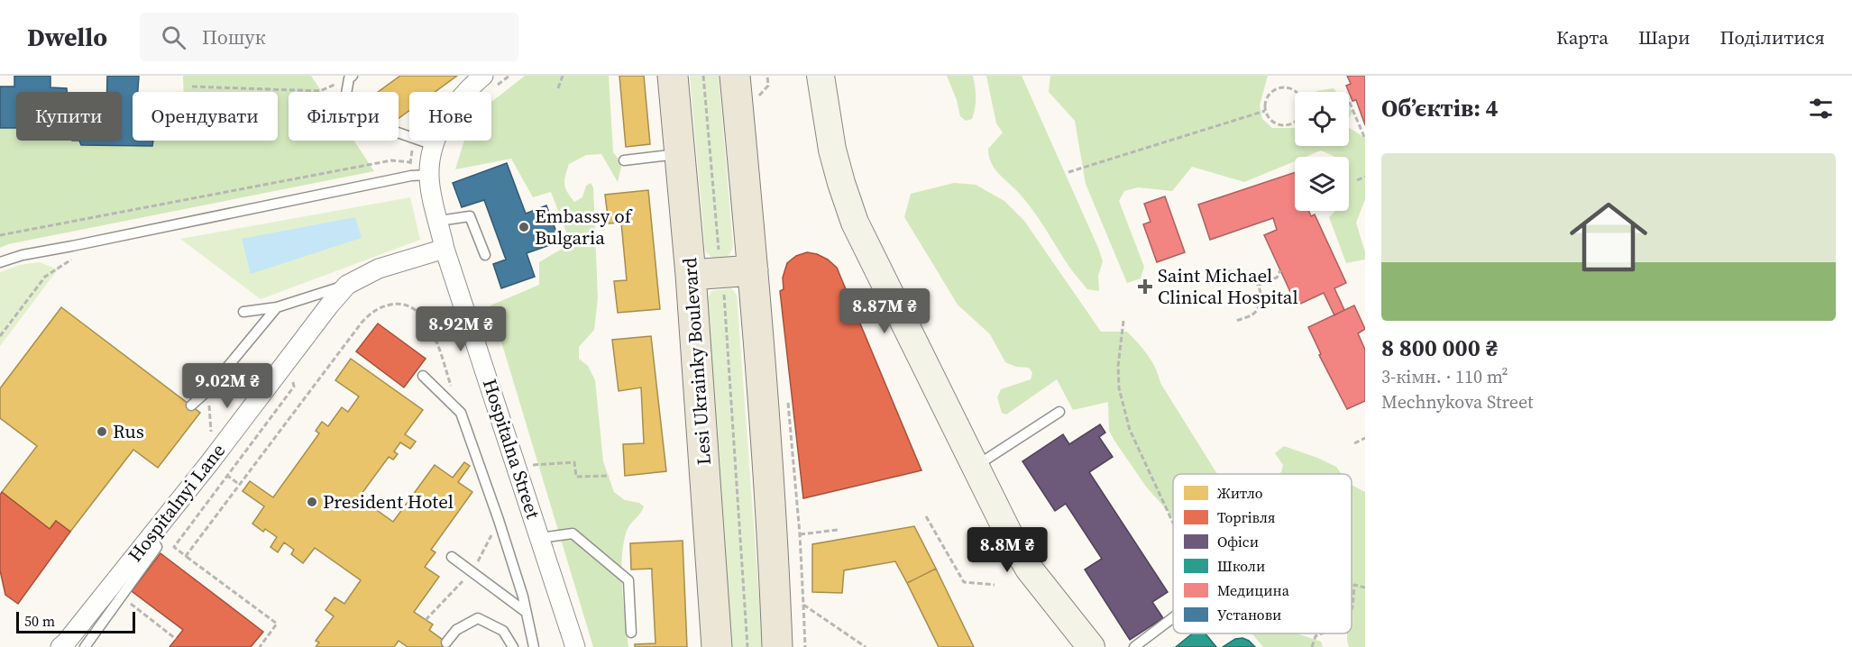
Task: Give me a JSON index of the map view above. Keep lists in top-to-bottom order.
{
  "streets": {
    "main road": ["Lesi Ukrainky Boulevard"],
    "street": ["Hospitalna Street", "Hospitalnyi Lane"]
  },
  "crossings": [
    ["Hospitalna Street", "Hospitalnyi Lane"]
  ],
  "places": {
    "other": ["Embassy of Bulgaria", "Rus", "President Hotel"],
    "health": ["Saint Michael Clinical Hospital"]
  },
  "legend": [
    "Житло",
    "Торгівля",
    "Офіси",
    "Школи",
    "Медицина",
    "Установи"
  ],
  "scale_bar": "50 m",
  "page": {
    "header": "Dwello",
    "search": "Пошук",
    "nav": ["Карта", "Шари", "Поділитися"],
    "heading": "Об’єктів: 4",
    "chip": [
      "Купити",
      "Орендувати",
      "Фільтри",
      "Нове"
    ],
    "list": [
      {
        "name": "8 800 000 ₴",
        "note": "3-кімн. · 110 m² · Mechnykova Street"
      }
    ],
    "price": [
      "8.87M ₴",
      "8.92M ₴",
      "9.02M ₴",
      "8.8M ₴"
    ],
    "scale": "50 m"
  }
}
